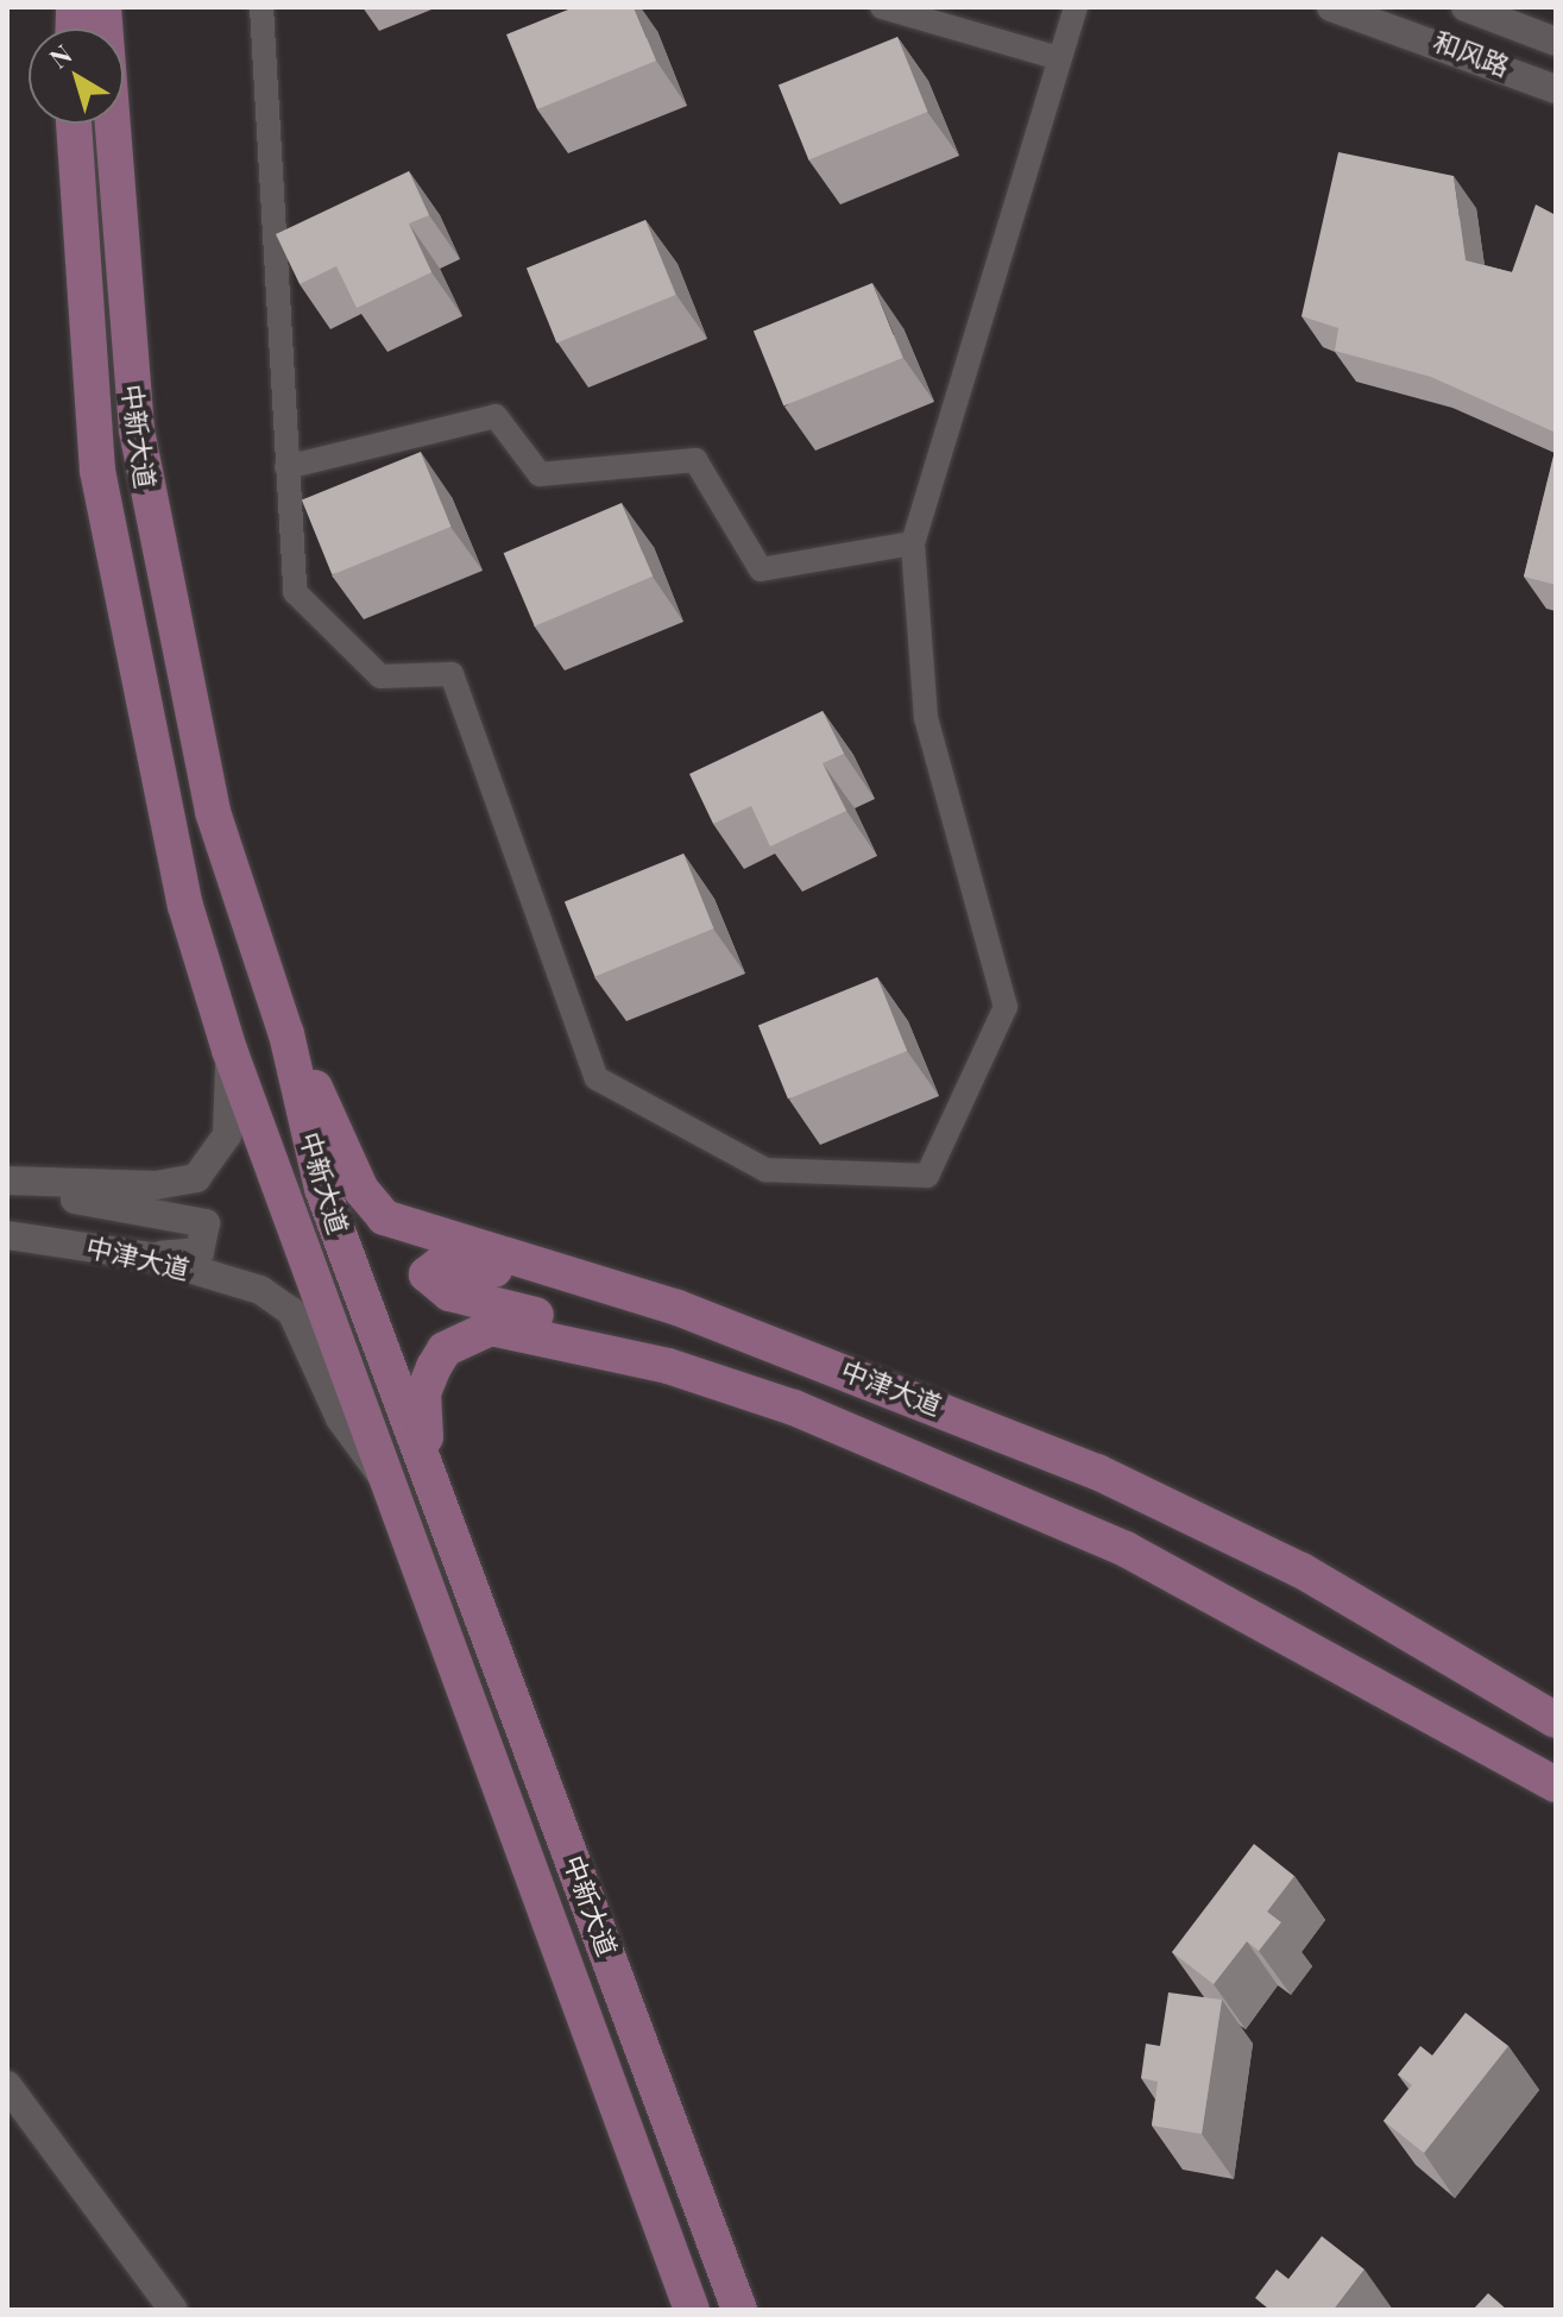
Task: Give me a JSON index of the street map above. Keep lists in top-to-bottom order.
{
  "streets": {
    "main road": ["中新大道", "中津大道"],
    "street": ["和风路"]
  },
  "crossings": [
    ["中新大道", "中津大道"]
  ],
  "north": "top left"
}
